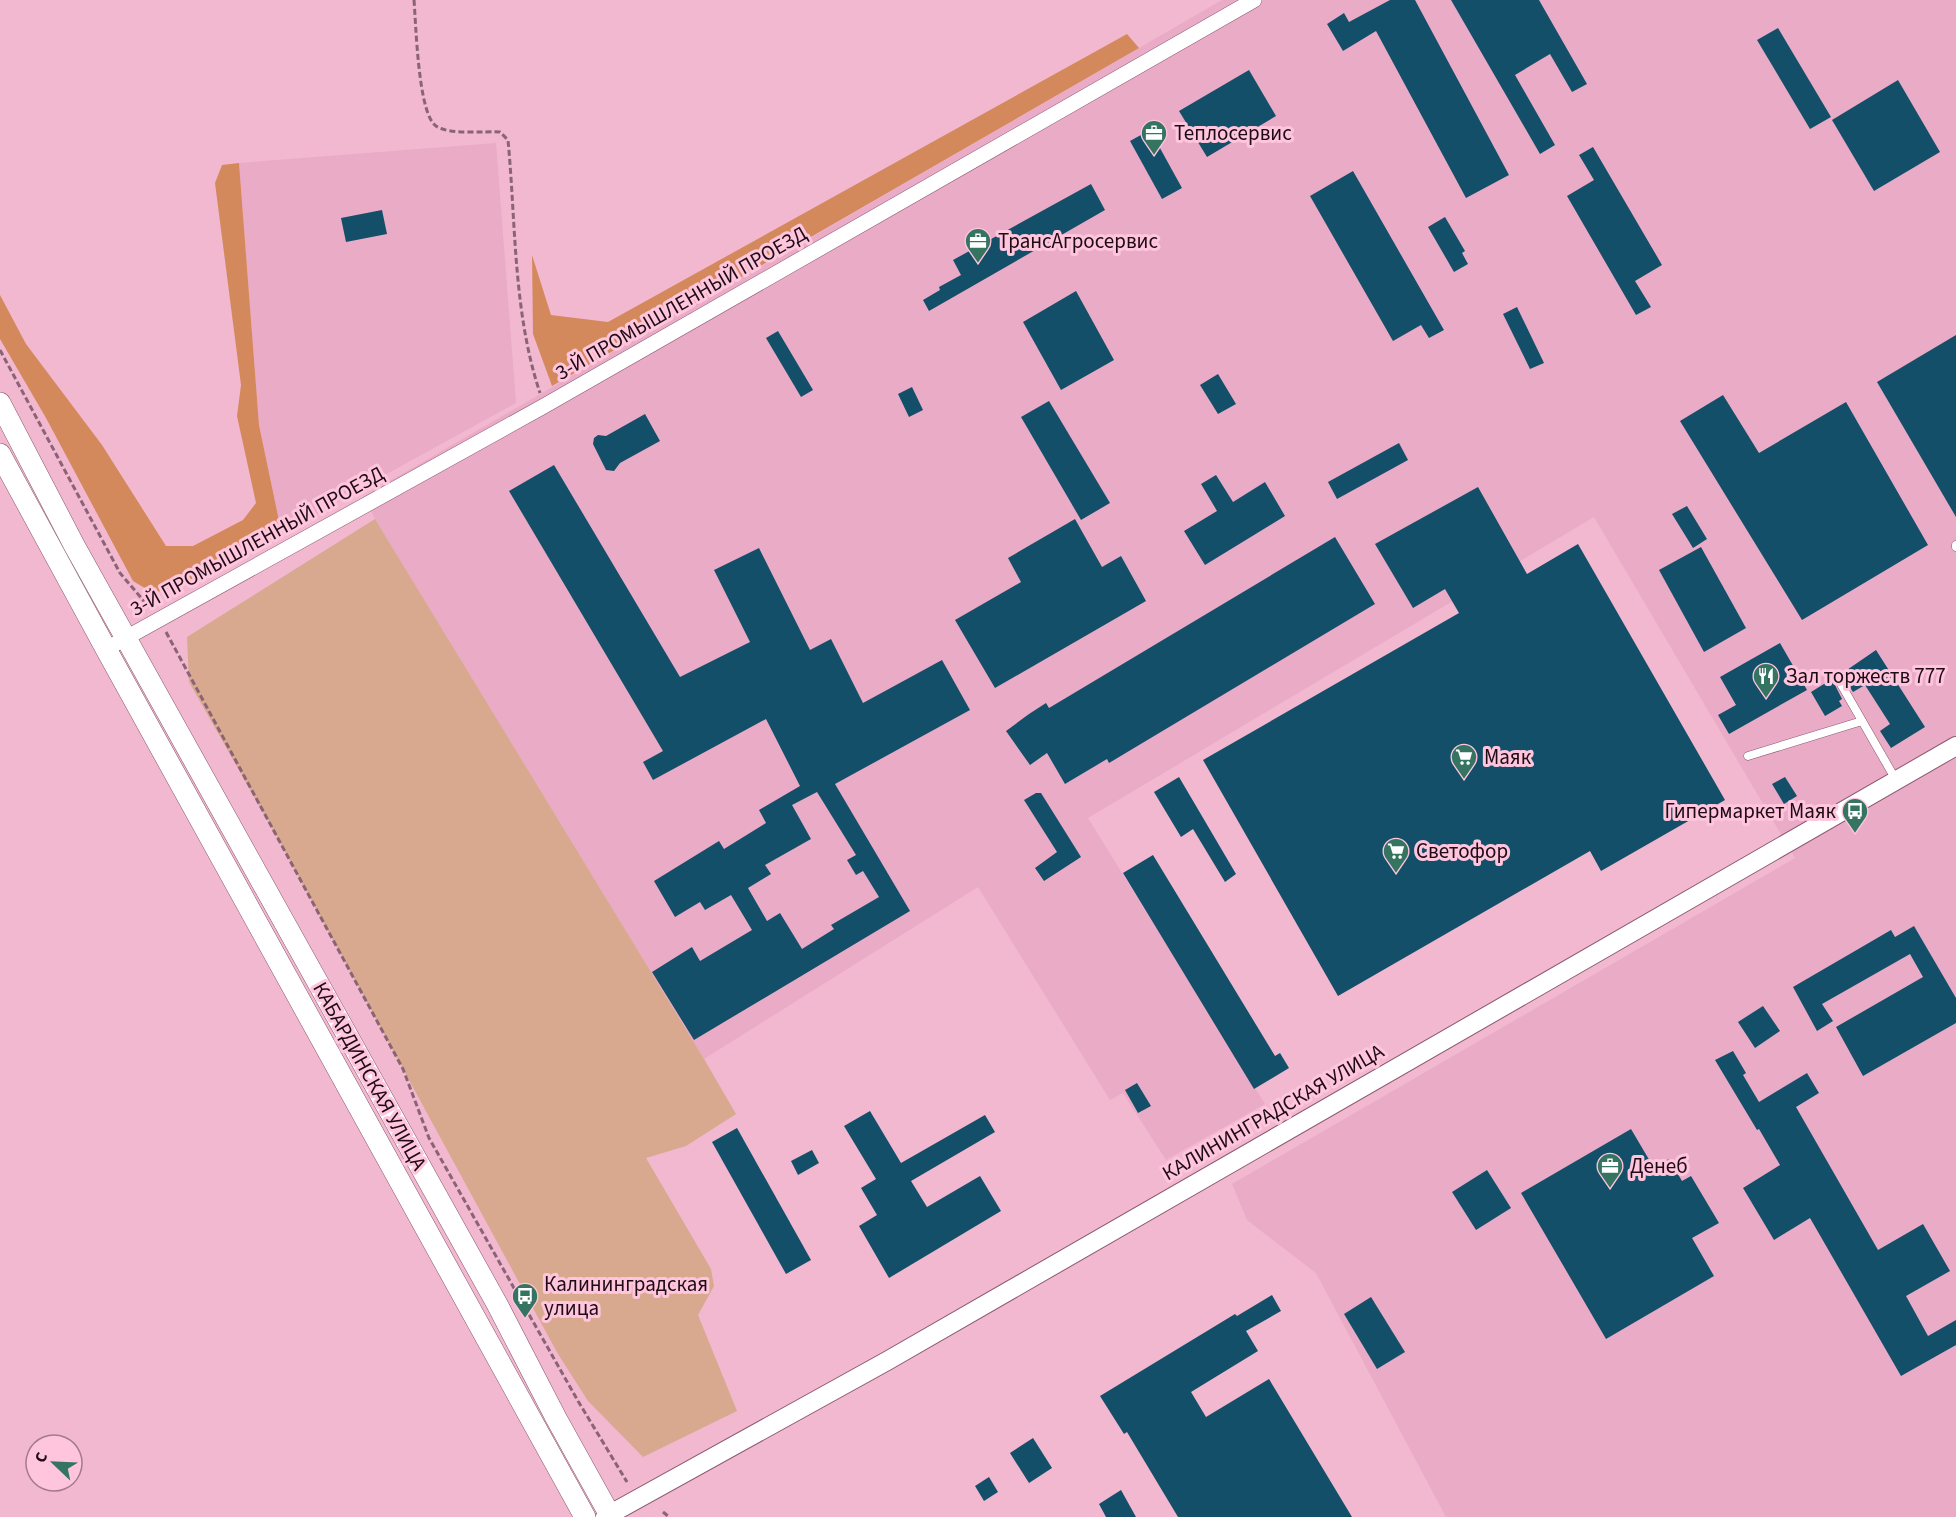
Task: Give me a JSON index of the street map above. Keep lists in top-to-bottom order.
{
  "streets": {
    "main road": ["КАБАРДИНСКАЯ УЛИЦА"],
    "street": ["3-Й ПРОМЫШЛЕННЫЙ ПРОЕЗД", "КАЛИНИНГРАДСКАЯ УЛИЦА"]
  },
  "crossings": [
    ["3-Й ПРОМЫШЛЕННЫЙ ПРОЕЗД", "КАБАРДИНСКАЯ УЛИЦА"],
    ["КАБАРДИНСКАЯ УЛИЦА", "КАЛИНИНГРАДСКАЯ УЛИЦА"]
  ],
  "places": {
    "office": ["Теплосервис", "ТрансАгросервис", "Денеб"],
    "restaurant": ["Зал торжеств 777"],
    "supermarket": ["Маяк", "Светофор"],
    "bus stop": ["Гипермаркет Маяк", "Калининградская улица"]
  },
  "north": "top left"
}
